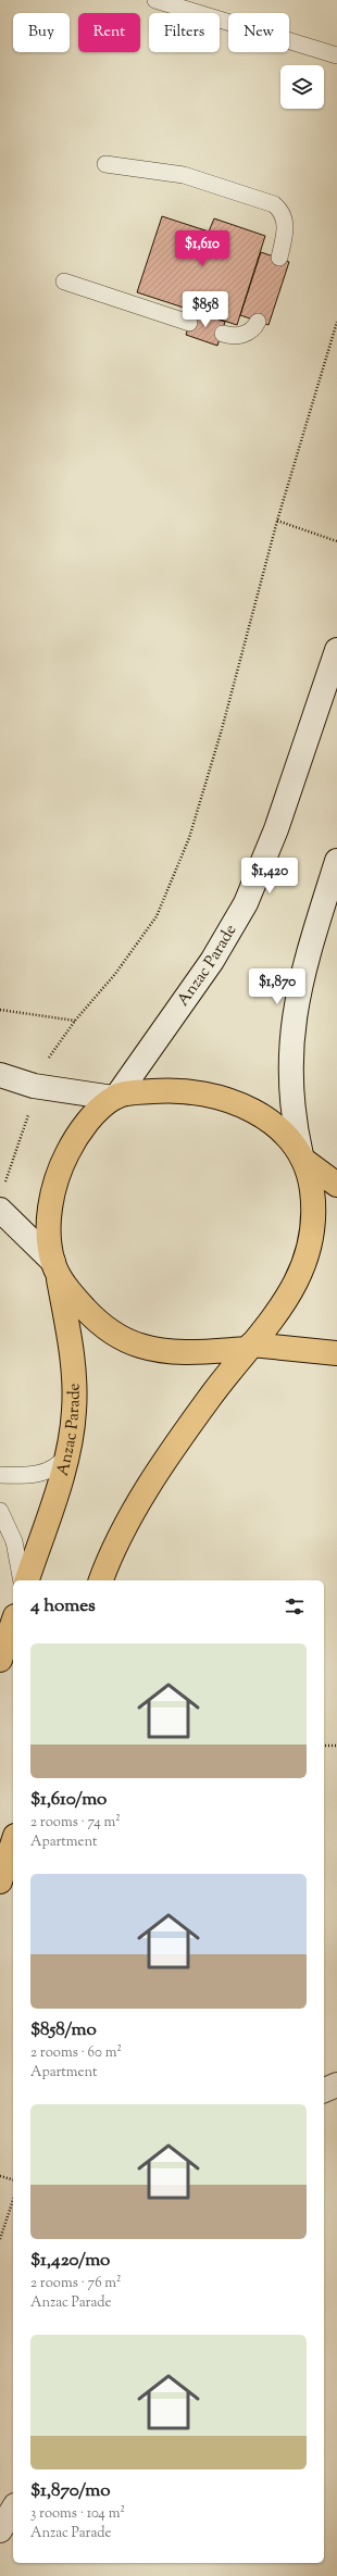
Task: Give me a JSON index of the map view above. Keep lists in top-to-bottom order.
{
  "streets": {
    "main road": ["Anzac Parade"]
  },
  "page": {
    "chip": [
      "Buy",
      "Rent",
      "Filters",
      "New"
    ],
    "price": [
      "$1,610",
      "$858",
      "$1,420",
      "$1,870"
    ],
    "heading": "4 homes",
    "list": [
      {
        "name": "$1,610/mo",
        "note": "2 rooms · 74 m² · Apartment"
      },
      {
        "name": "$858/mo",
        "note": "2 rooms · 60 m² · Apartment"
      },
      {
        "name": "$1,420/mo",
        "note": "2 rooms · 76 m² · Anzac Parade"
      },
      {
        "name": "$1,870/mo",
        "note": "3 rooms · 104 m² · Anzac Parade"
      }
    ]
  }
}
